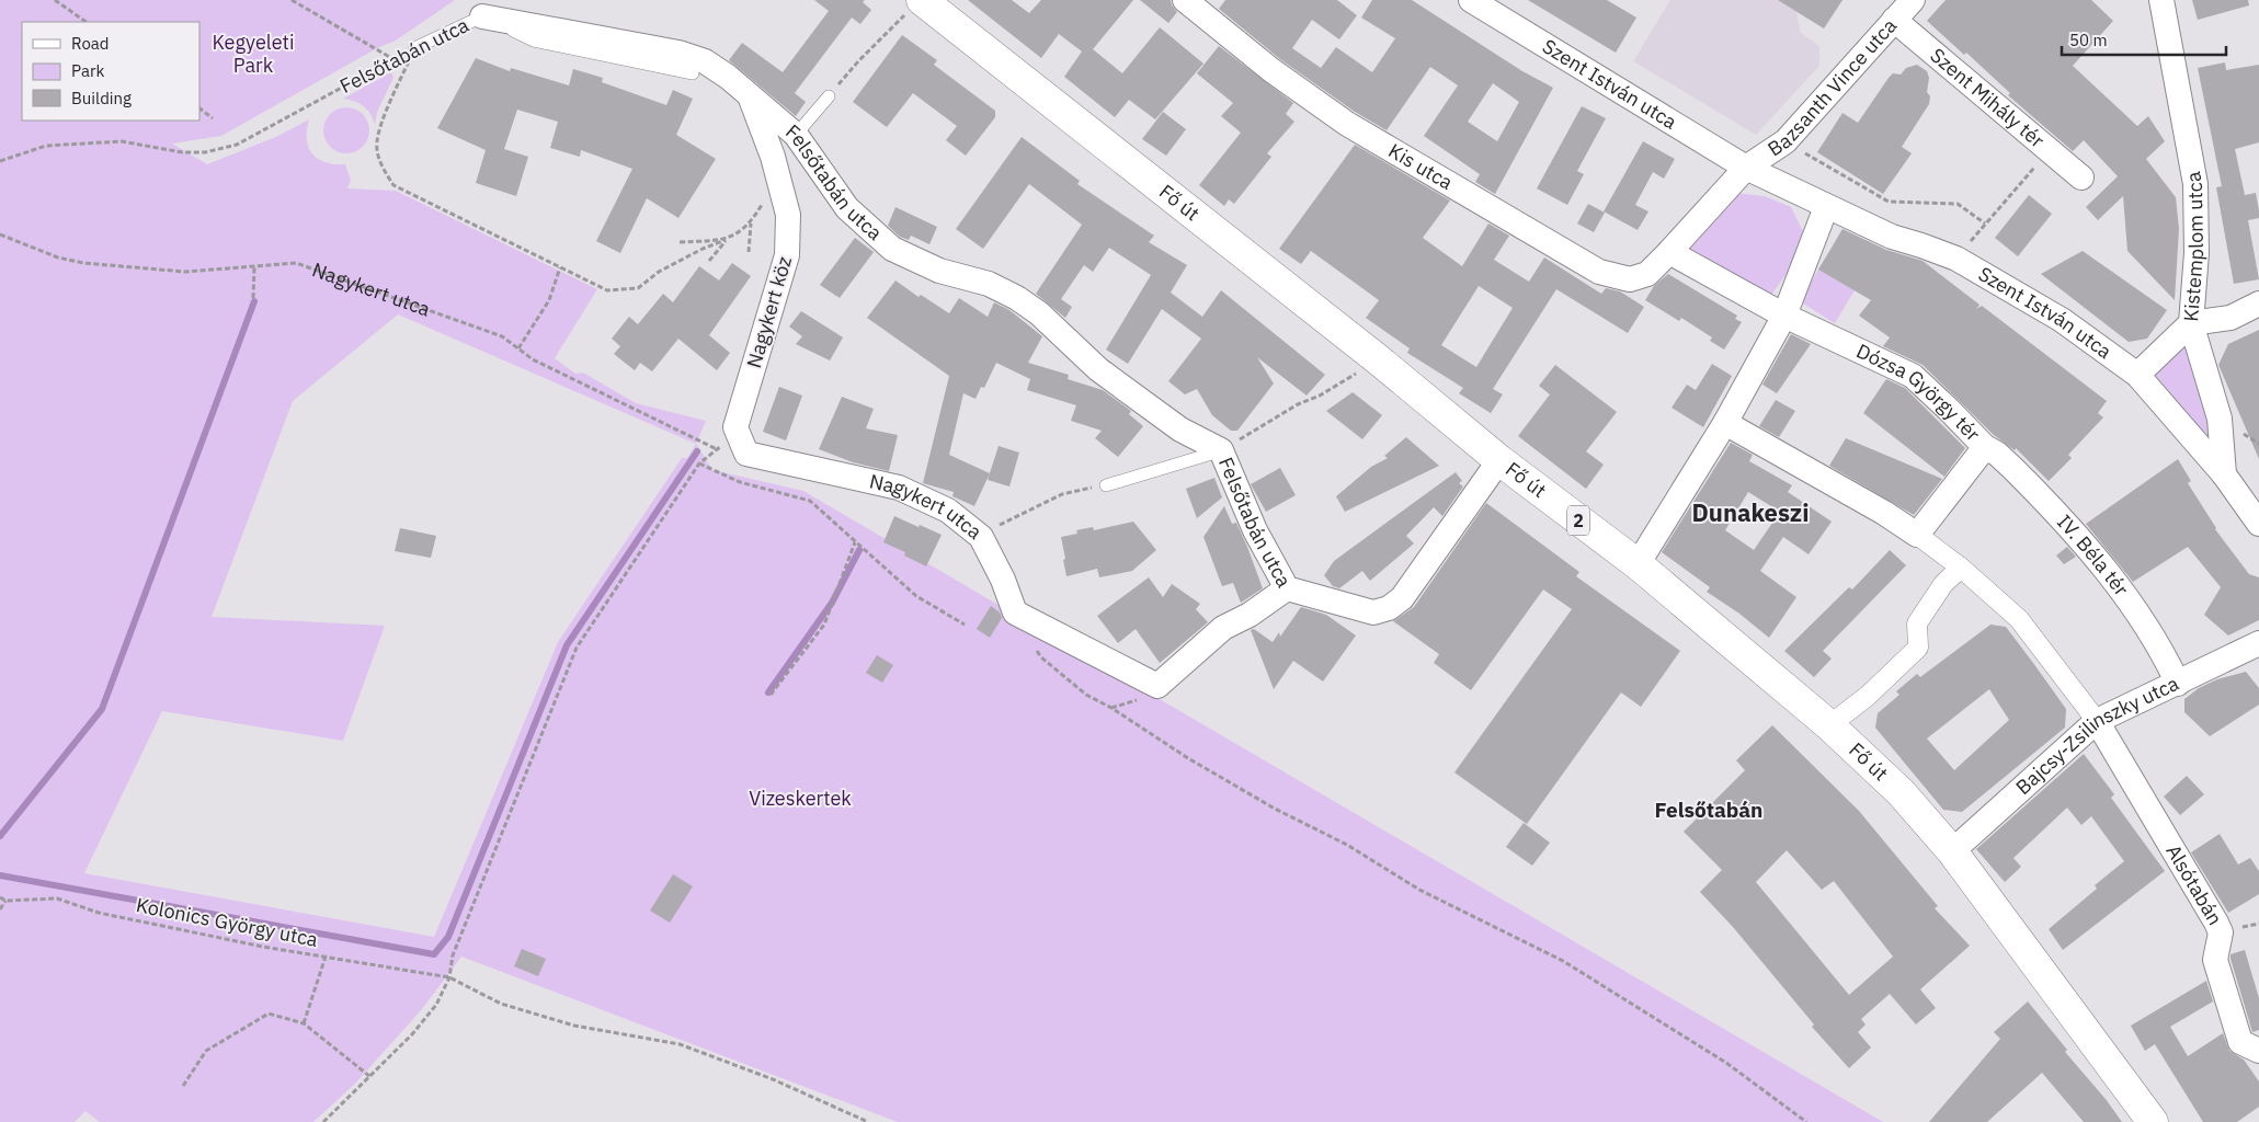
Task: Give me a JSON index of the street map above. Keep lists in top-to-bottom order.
{
  "streets": {
    "main road": ["Fő út", "2"],
    "street": [
      "Felsőtabán utca",
      "Szent István utca",
      "Bazsanth Vince utca",
      "Szent Mihály tér",
      "Kis utca",
      "Kistemplom utca",
      "Nagykert utca",
      "Nagykert köz",
      "Dózsa György tér",
      "IV. Béla tér",
      "Bajcsy-Zsilinszky utca",
      "Alsótabán"
    ],
    "path": ["Kolonics György utca"]
  },
  "crossings": [
    ["Felsőtabán utca", "Fő út"],
    ["Felsőtabán utca", "Nagykert utca"],
    ["Felsőtabán utca", "Nagykert köz"],
    ["Szent István utca", "Bazsanth Vince utca"],
    ["Szent István utca", "Kistemplom utca"],
    ["Bazsanth Vince utca", "Szent Mihály tér"],
    ["Fő út", "Bajcsy-Zsilinszky utca"],
    ["Nagykert utca", "Nagykert köz"],
    ["Dózsa György tér", "IV. Béla tér"],
    ["IV. Béla tér", "Bajcsy-Zsilinszky utca"],
    ["Bajcsy-Zsilinszky utca", "Alsótabán"]
  ],
  "districts": ["Dunakeszi", "Felsőtabán"],
  "parks": ["Kegyeleti Park", "Vizeskertek"],
  "legend": ["Road", "Park", "Building"],
  "scale_bar": "50 m"
}
